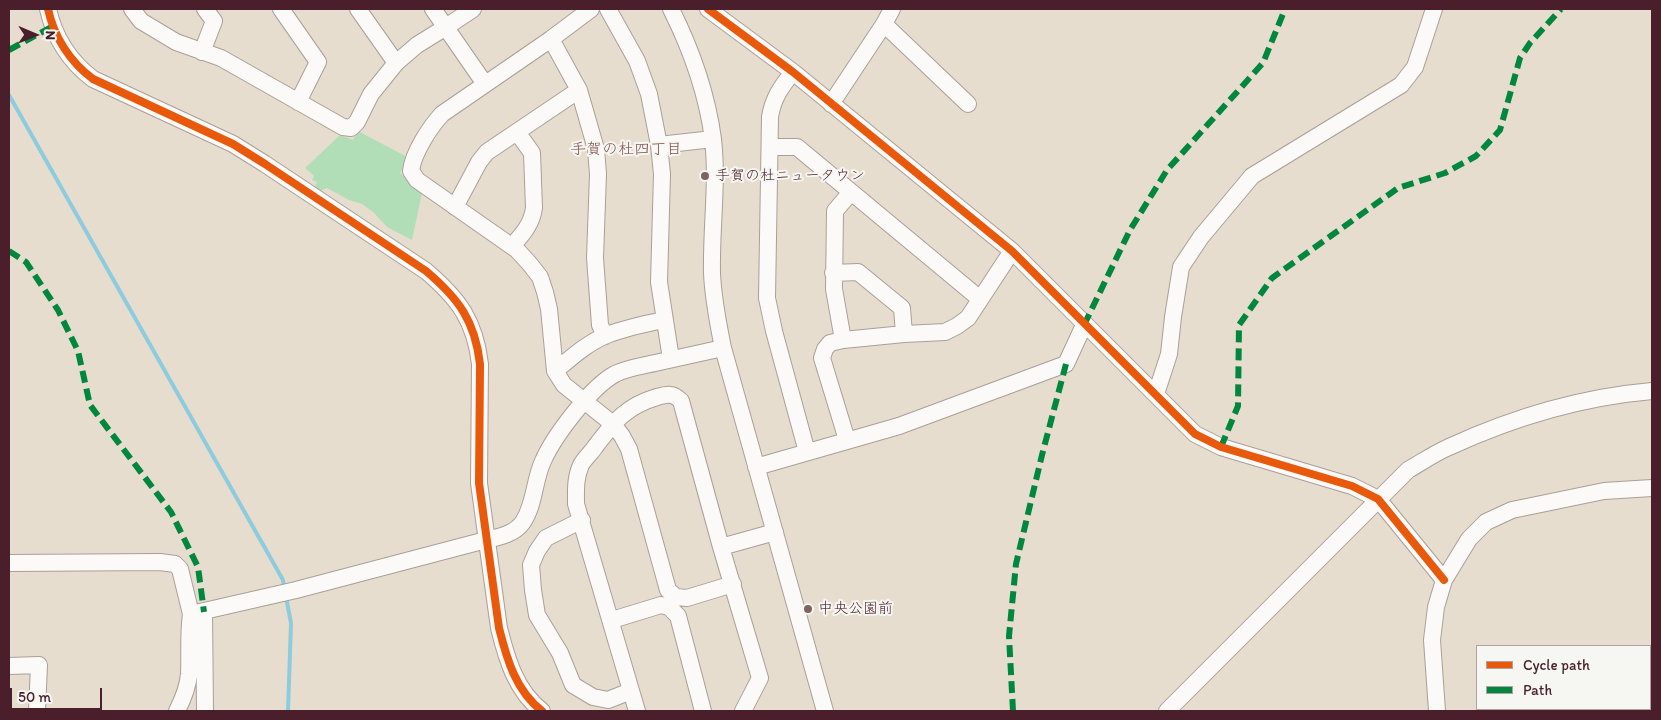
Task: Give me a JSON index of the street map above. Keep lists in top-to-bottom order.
{
  "districts": ["手賀の杜四丁目"],
  "places": ["手賀の杜ニュータウン", "中央公園前"],
  "legend": ["Cycle path", "Path"],
  "scale_bar": "50 m",
  "north": "right"
}
